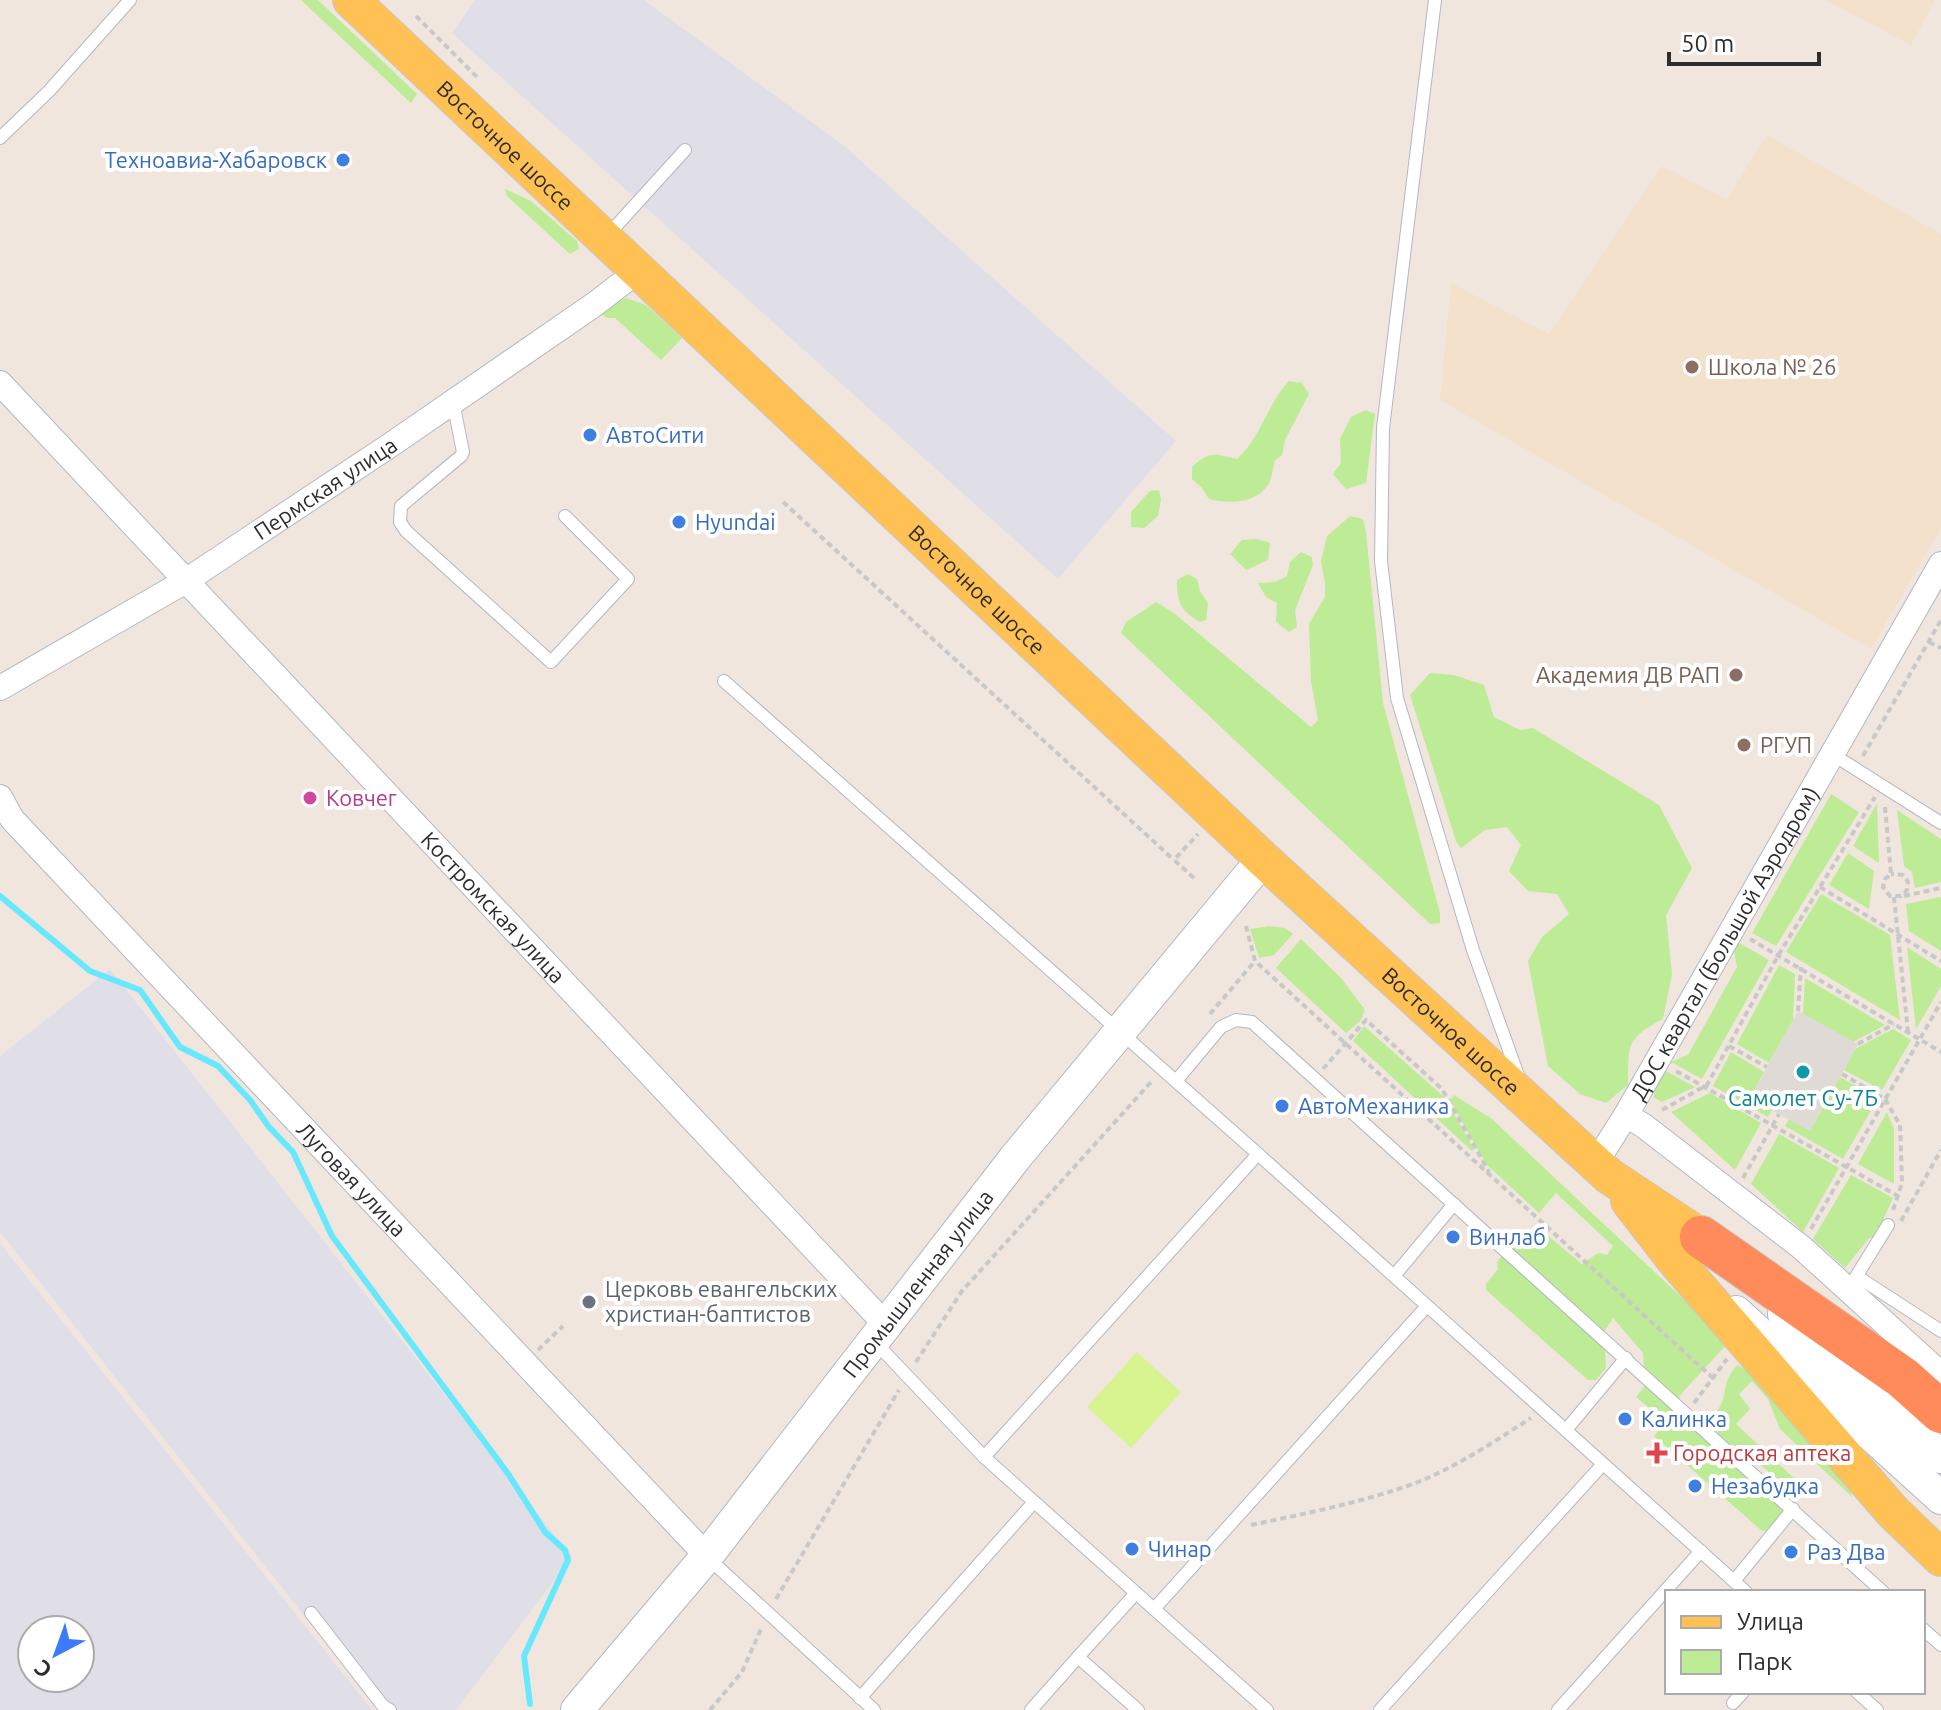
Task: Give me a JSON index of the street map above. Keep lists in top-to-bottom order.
{
  "streets": {
    "main road": ["Восточное шоссе"],
    "street": [
      "Пермская улица",
      "Костромская улица",
      "ДОС квартал (Большой Аэродром)",
      "Луговая улица",
      "Промышленная улица"
    ]
  },
  "crossings": [
    ["Восточное шоссе", "Пермская улица"],
    ["Восточное шоссе", "ДОС квартал (Большой Аэродром)"],
    ["Восточное шоссе", "Промышленная улица"],
    ["Пермская улица", "Костромская улица"],
    ["Костромская улица", "Промышленная улица"],
    ["Луговая улица", "Промышленная улица"]
  ],
  "places": {
    "other": [
      "Техноавиа-Хабаровск",
      "Школа № 26",
      "АвтоСити",
      "Hyundai",
      "Академия ДВ РАП",
      "РГУП",
      "Ковчег",
      "Самолет Су-7Б",
      "АвтоМеханика",
      "Винлаб",
      "Церковь евангельских христиан-баптистов",
      "Калинка",
      "Незабудка",
      "Чинар",
      "Раз Два"
    ],
    "health": ["Городская аптека"]
  },
  "legend": ["Улица", "Парк"],
  "scale_bar": "50 m",
  "north": "bottom left"
}
